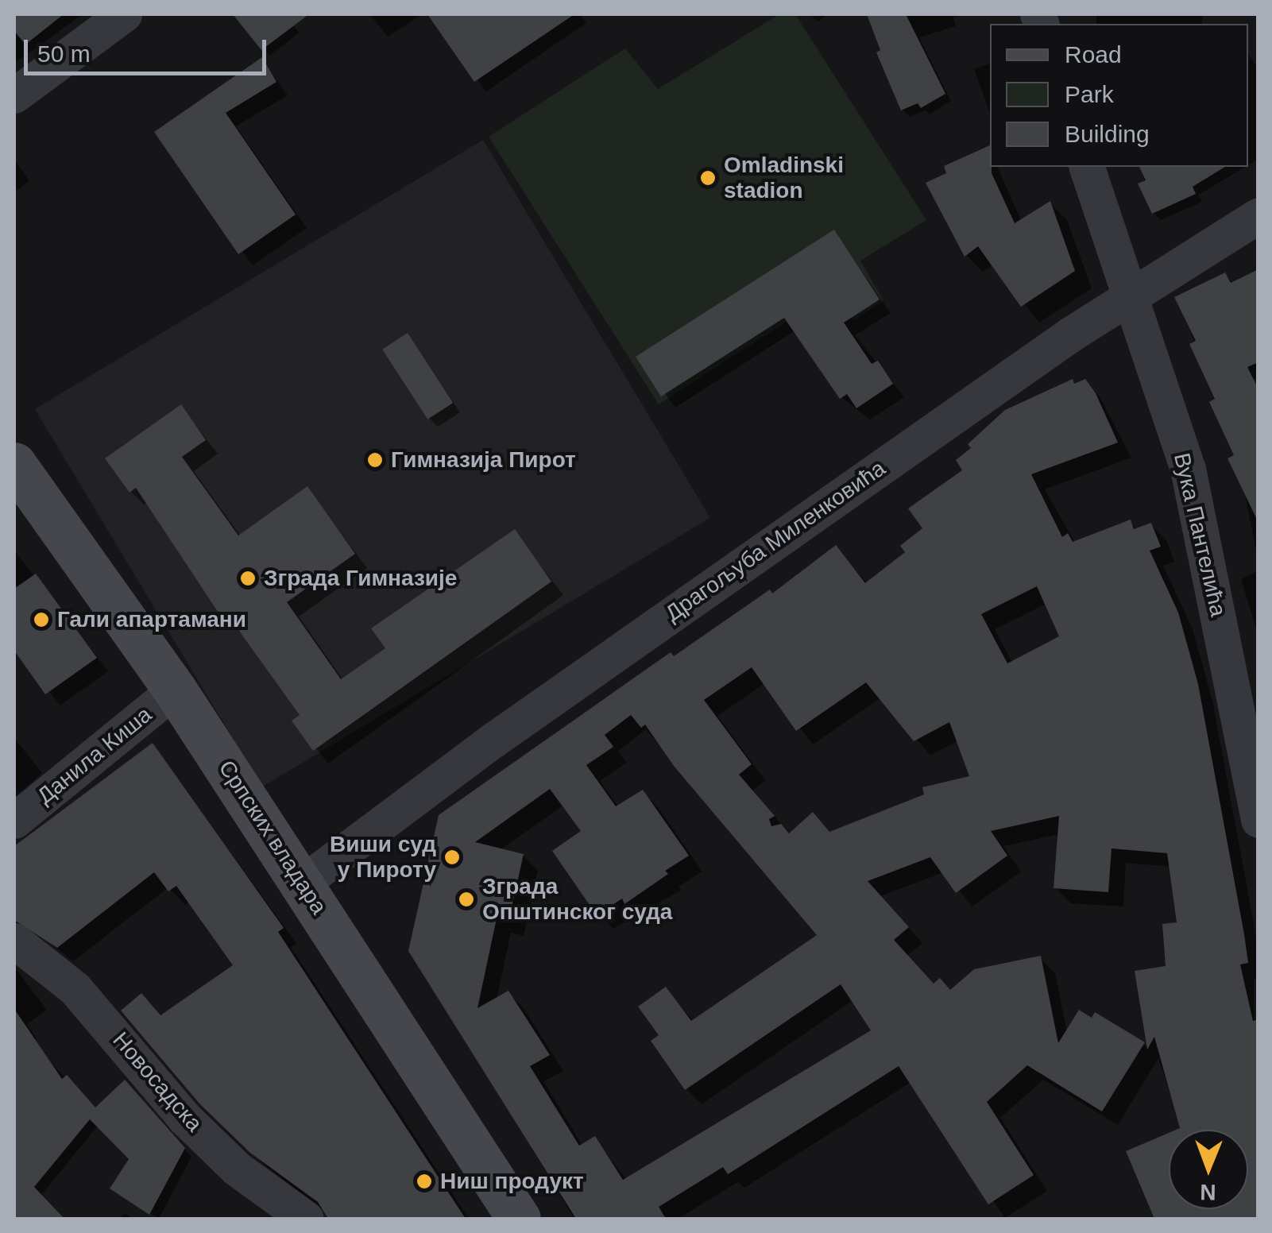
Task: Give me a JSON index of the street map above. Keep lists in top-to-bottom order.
{
  "streets": {
    "main road": ["Српских владара"],
    "street": [
      "Вука Пантелића",
      "Драгољуба Миленковића",
      "Данила Киша",
      "Новосадска"
    ]
  },
  "crossings": [
    ["Вука Пантелића", "Драгољуба Миленковића"],
    ["Драгољуба Миленковића", "Српских владара"],
    ["Данила Киша", "Српских владара"]
  ],
  "places": [
    "Omladinski stadion",
    "Гимназија Пирот",
    "Зграда Гимназије",
    "Гали апартамани",
    "Виши суд у Пироту",
    "Зграда Општинског суда",
    "Ниш продукт"
  ],
  "legend": ["Road", "Park", "Building"],
  "scale_bar": "50 m",
  "north": "bottom"
}
